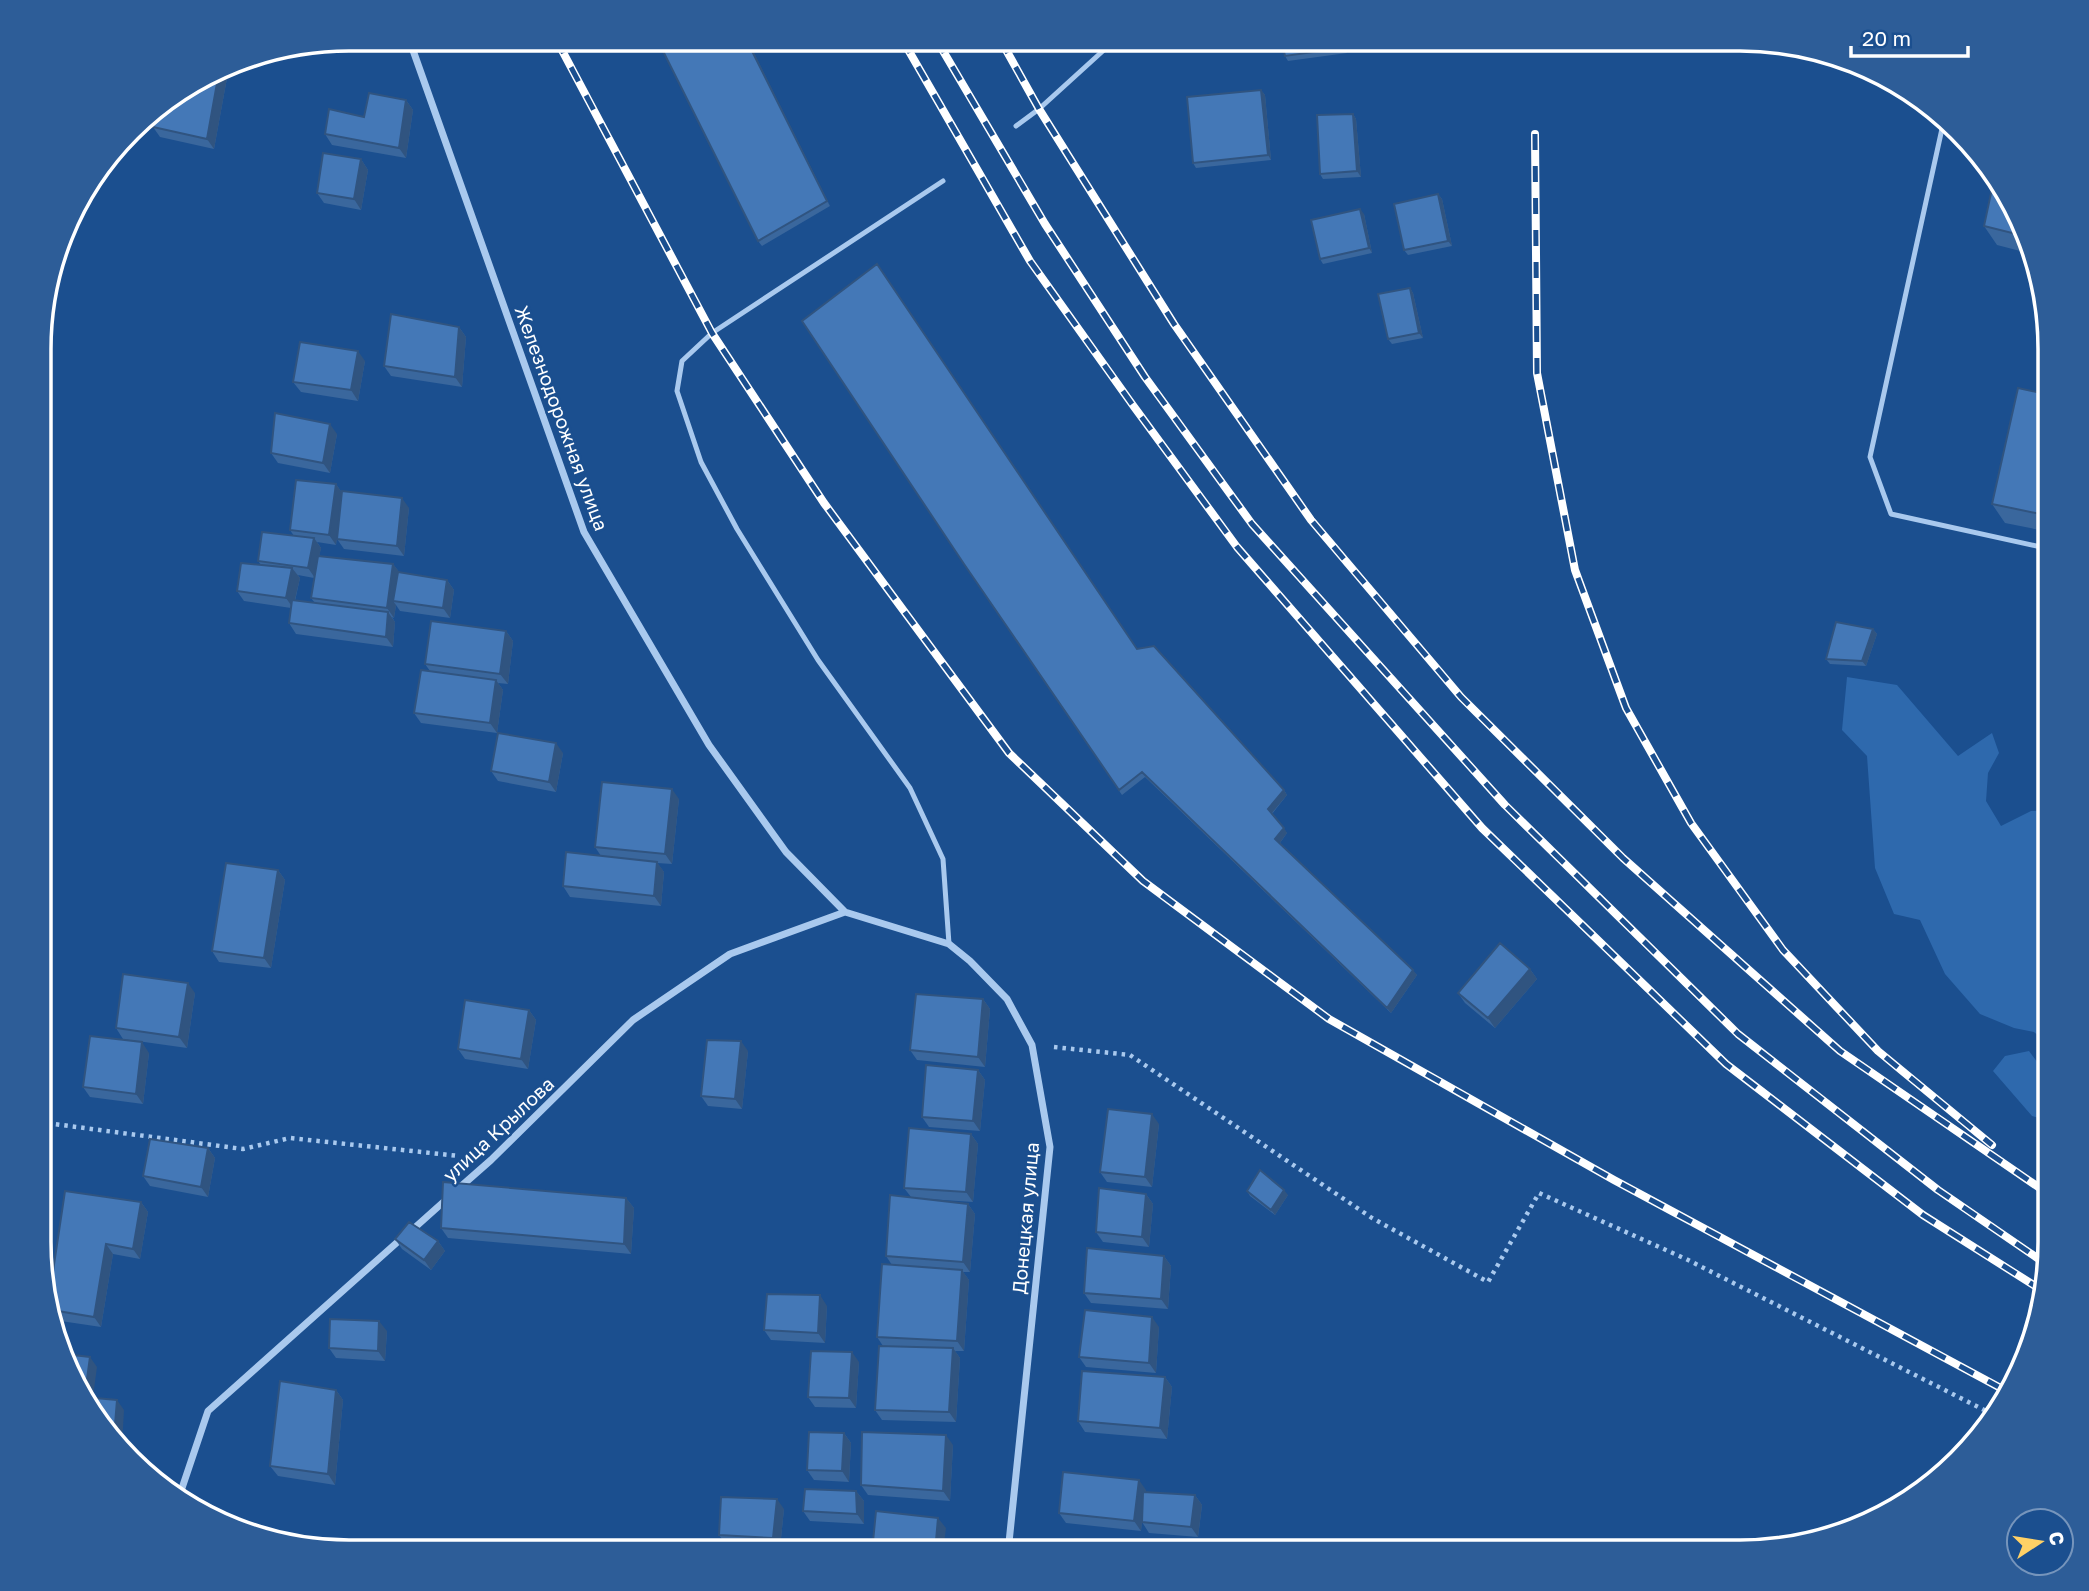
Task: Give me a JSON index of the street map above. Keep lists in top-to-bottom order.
{
  "streets": {
    "street": ["Железнодорожная улица", "улица Крылова", "Донецкая улица"]
  },
  "crossings": [
    ["Железнодорожная улица", "улица Крылова"],
    ["Железнодорожная улица", "Донецкая улица"],
    ["улица Крылова", "Донецкая улица"]
  ],
  "scale_bar": "20 m",
  "north": "right"
}
